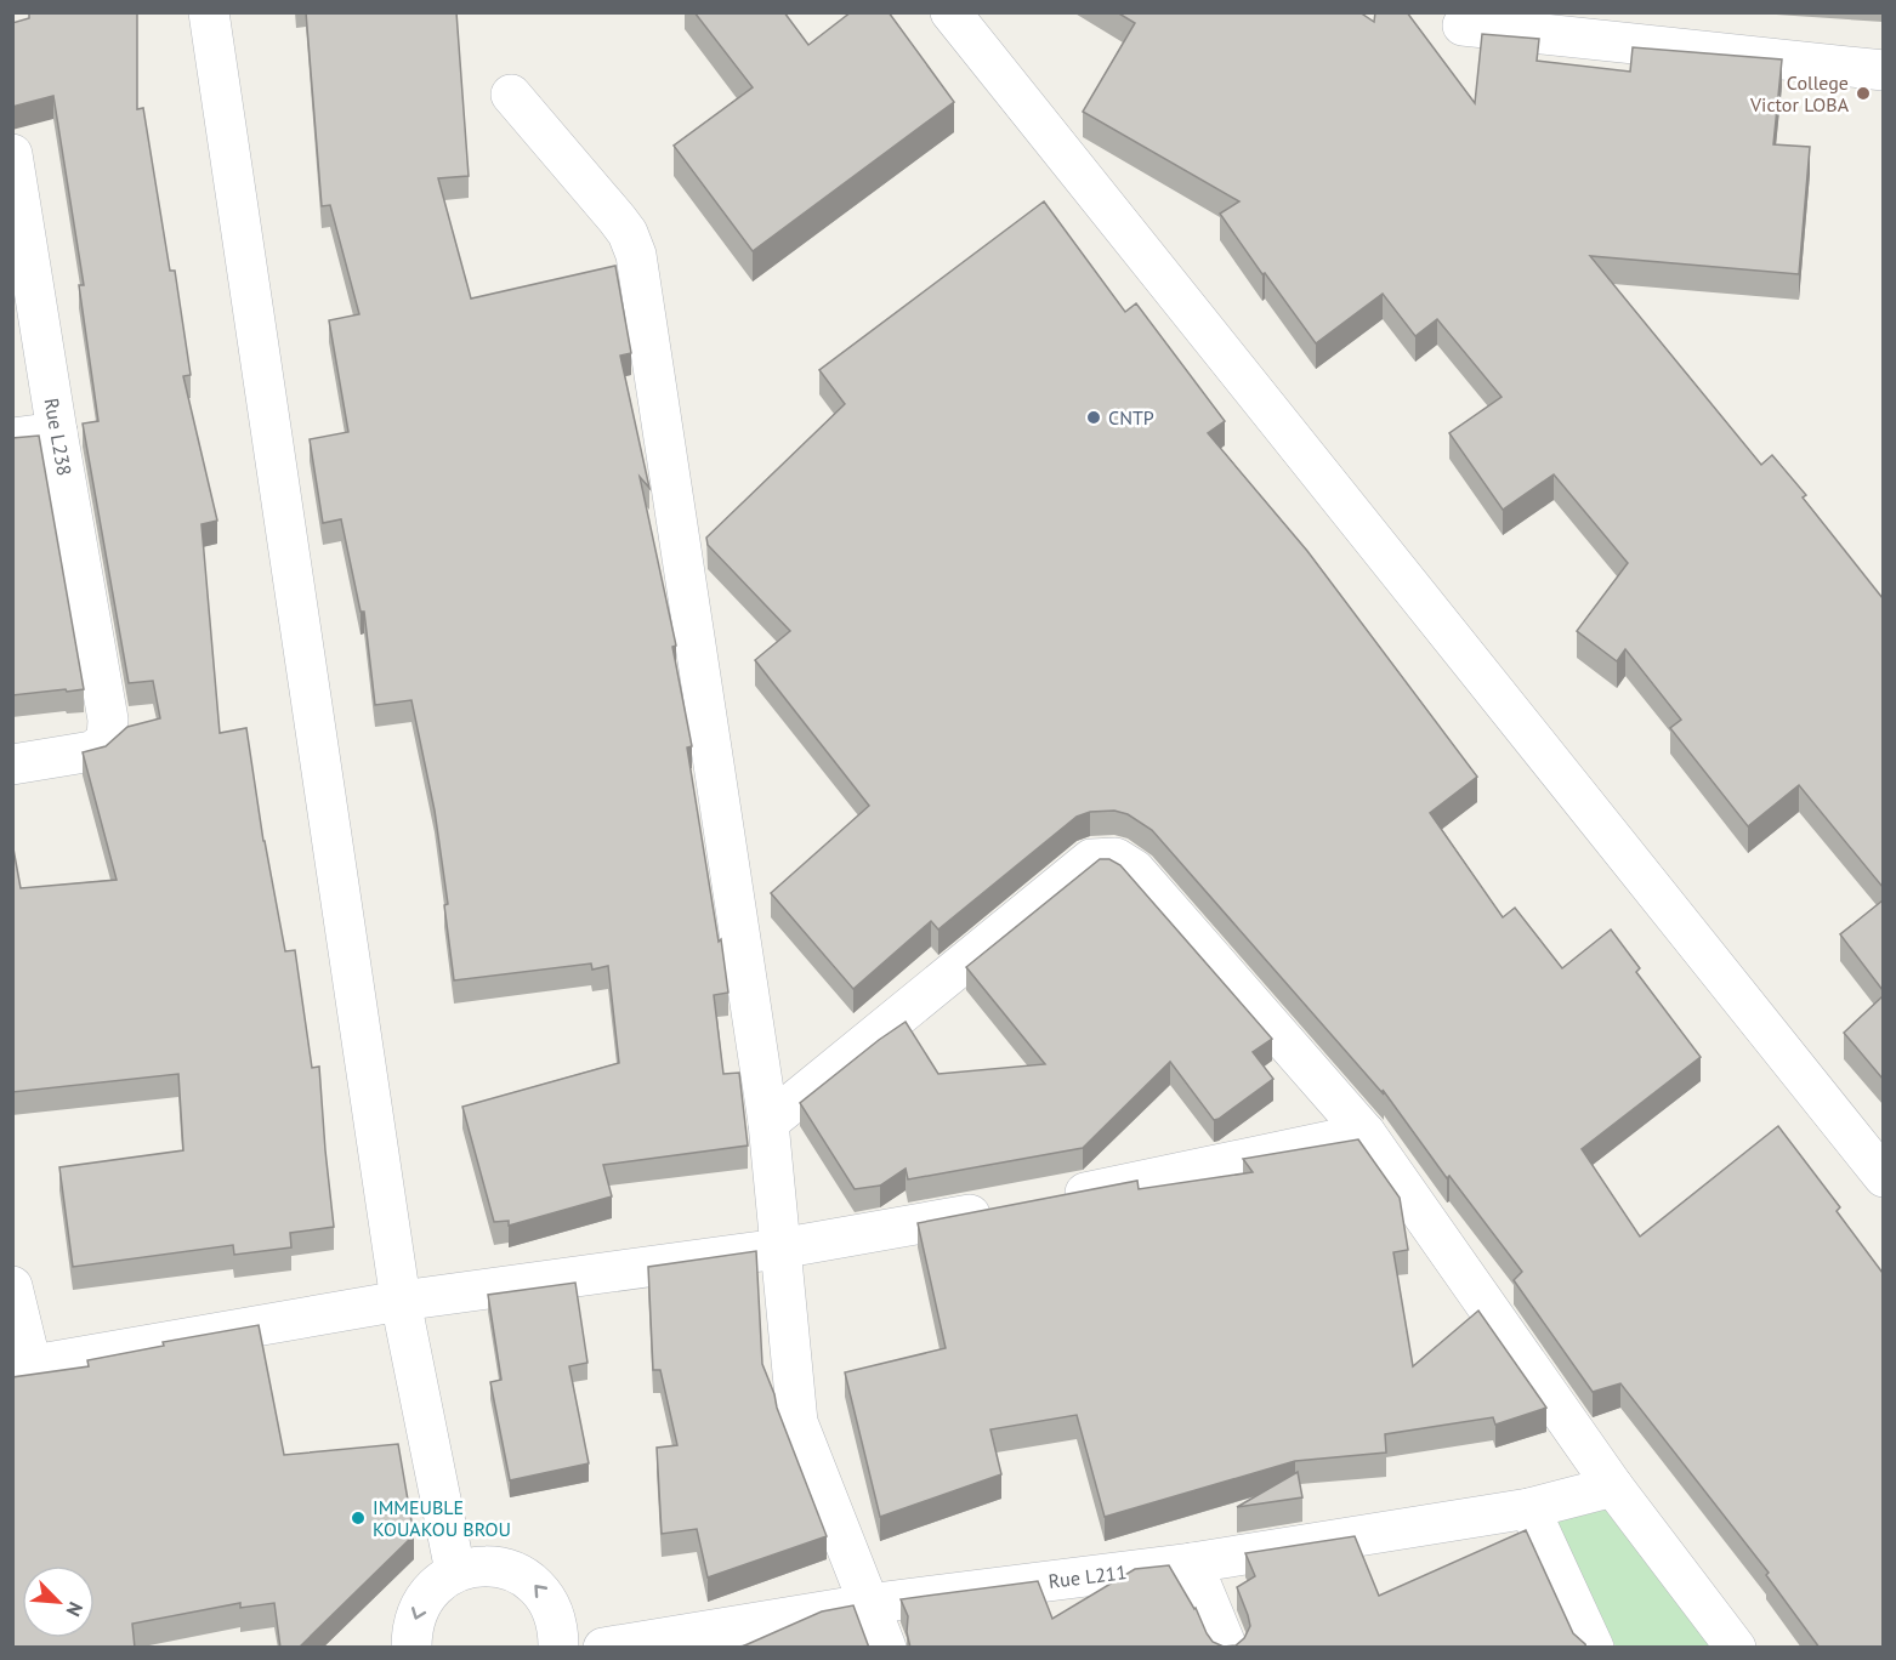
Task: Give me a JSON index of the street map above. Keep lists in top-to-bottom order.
{
  "streets": {
    "street": ["Rue L238", "Rue L211"]
  },
  "places": ["College Victor LOBA", "CNTP", "IMMEUBLE KOUAKOU BROU"],
  "north": "bottom right"
}
